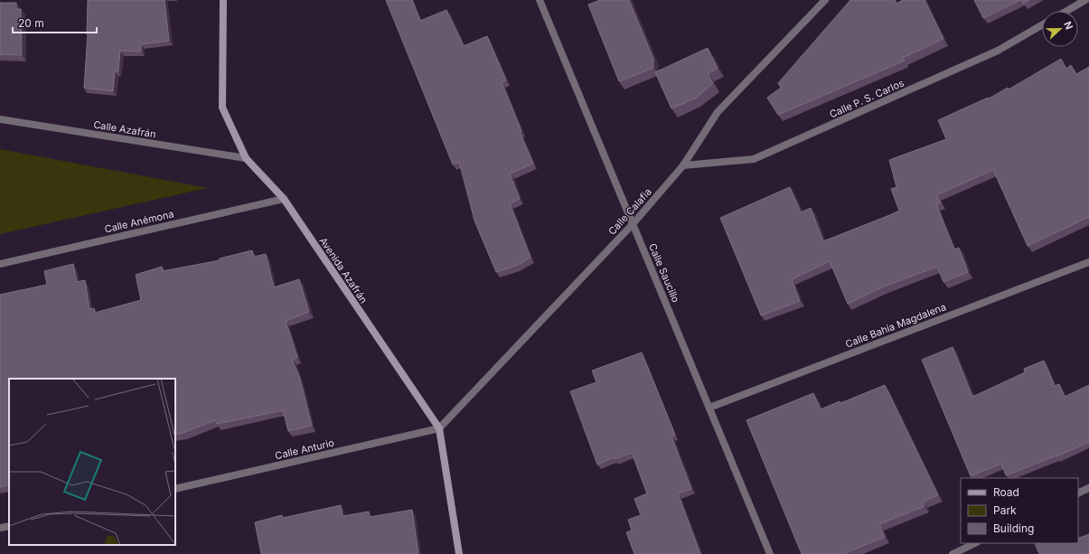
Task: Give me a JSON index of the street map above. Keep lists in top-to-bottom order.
{
  "streets": {
    "street": [
      "Calle P. S. Carlos",
      "Calle Azafrán",
      "Calle Calafia",
      "Calle Anémona",
      "Avenida Azafrán",
      "Calle Saucillo",
      "Calle Bahía Magdalena",
      "Calle Anturio"
    ]
  },
  "crossings": [
    ["Calle P. S. Carlos", "Calle Calafia"],
    ["Calle Azafrán", "Avenida Azafrán"],
    ["Calle Calafia", "Avenida Azafrán"],
    ["Calle Calafia", "Calle Saucillo"],
    ["Calle Calafia", "Calle Anturio"],
    ["Calle Anémona", "Avenida Azafrán"],
    ["Avenida Azafrán", "Calle Anturio"],
    ["Calle Saucillo", "Calle Bahía Magdalena"]
  ],
  "legend": ["Road", "Park", "Building"],
  "scale_bar": "20 m",
  "north": "right"
}
